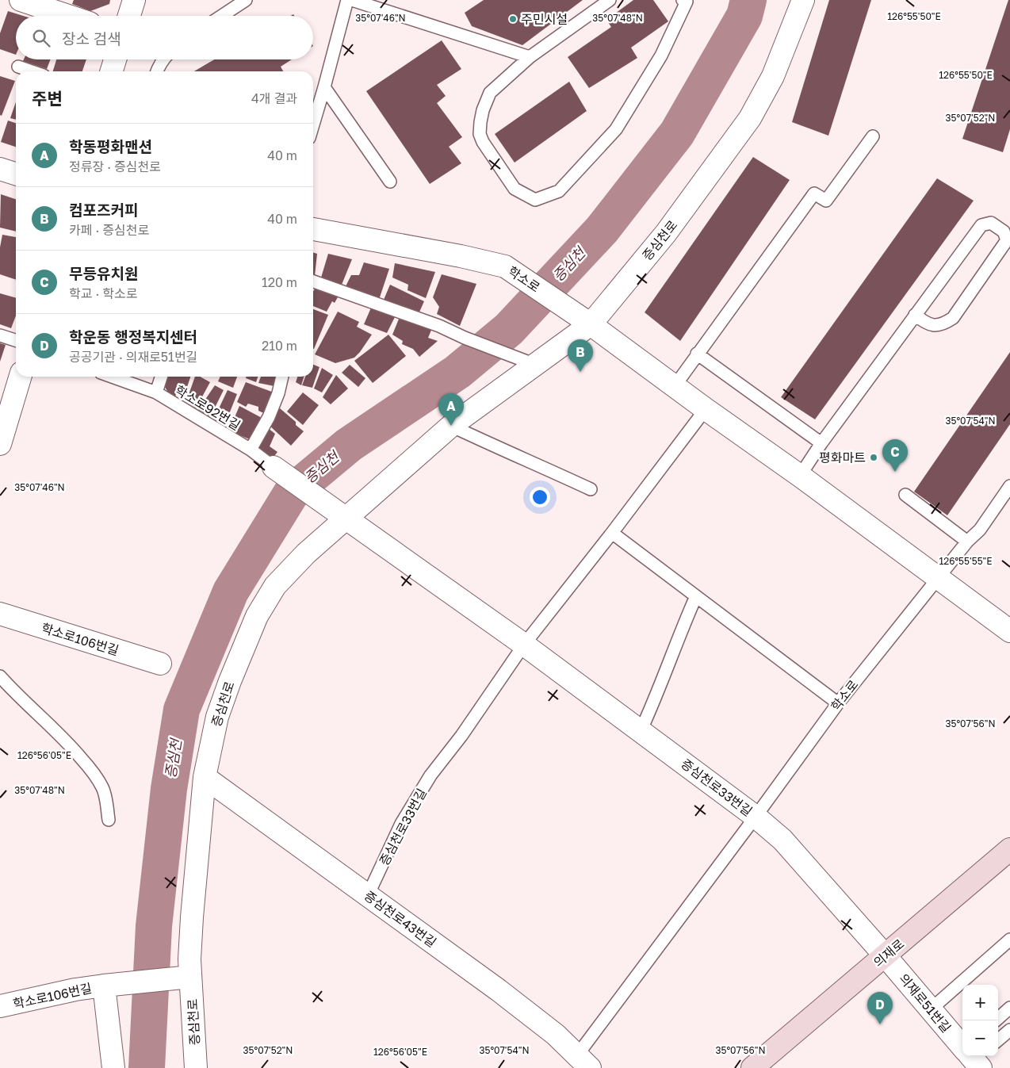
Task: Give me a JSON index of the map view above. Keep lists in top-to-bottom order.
{
  "streets": {
    "main road": ["의재로"],
    "street": [
      "증심천로",
      "학소로",
      "학소로106번길",
      "증심천로33번길",
      "증심천로43번길",
      "의재로51번길"
    ],
    "lane": ["학소로92번길"]
  },
  "crossings": [
    ["증심천로", "학소로"],
    ["증심천로", "학소로106번길"],
    ["증심천로", "증심천로33번길"],
    ["증심천로", "증심천로43번길"],
    ["학소로", "증심천로33번길"],
    ["학소로", "증심천로43번길"],
    ["학소로92번길", "증심천로33번길"],
    ["증심천로33번길", "증심천로43번길"],
    ["증심천로33번길", "의재로"],
    ["증심천로33번길", "의재로51번길"],
    ["의재로", "의재로51번길"]
  ],
  "water": ["증심천"],
  "places": ["주민시설", "평화마트"],
  "page": {
    "search": "장소 검색",
    "heading": ["주변", "4개 결과"],
    "list": [
      {
        "mark": "A",
        "name": "학동평화맨션",
        "note": "정류장 · 증심천로",
        "value": "40 m"
      },
      {
        "mark": "B",
        "name": "컴포즈커피",
        "note": "카페 · 증심천로",
        "value": "40 m"
      },
      {
        "mark": "C",
        "name": "무등유치원",
        "note": "학교 · 학소로",
        "value": "120 m"
      },
      {
        "mark": "D",
        "name": "학운동 행정복지센터",
        "note": "공공기관 · 의재로51번길",
        "value": "210 m"
      }
    ],
    "pins": [
      "B",
      "A",
      "C",
      "D"
    ],
    "map_buttons": ["+", "−"]
  },
  "coordinates": [
    "126°55'50\"E",
    "35°07'48\"N",
    "35°07'46\"N",
    "35°07'52\"N",
    "35°07'54\"N",
    "126°55'55\"E",
    "35°07'56\"N",
    "126°56'05\"E"
  ]
}
